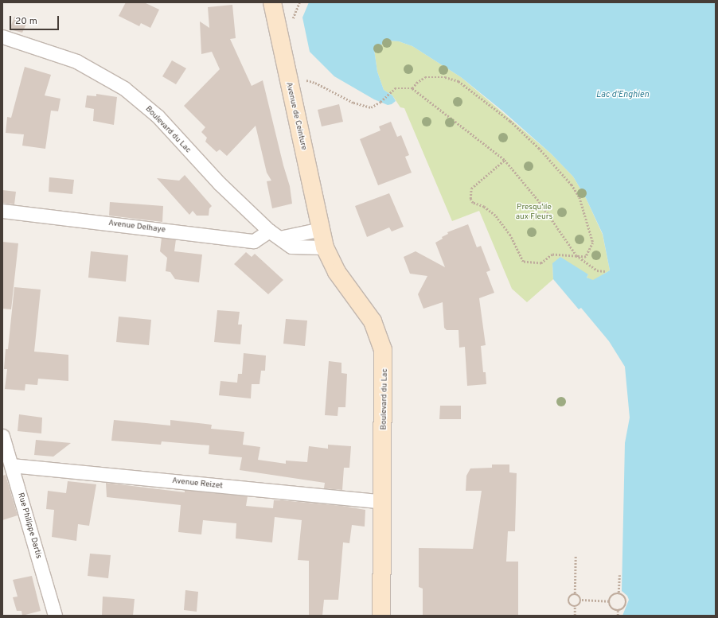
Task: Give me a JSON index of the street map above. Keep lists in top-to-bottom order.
{
  "streets": {
    "street": [
      "Avenue de Ceinture",
      "Boulevard du Lac",
      "Avenue Delhaye",
      "Avenue Reizet",
      "Rue Philippe Dartis"
    ]
  },
  "crossings": [
    ["Avenue de Ceinture", "Boulevard du Lac"],
    ["Boulevard du Lac", "Avenue Delhaye"],
    ["Boulevard du Lac", "Avenue Reizet"],
    ["Avenue Reizet", "Rue Philippe Dartis"]
  ],
  "water": ["Lac d'Enghien"],
  "parks": ["Presqu'ile aux Fleurs"],
  "scale_bar": "20 m"
}
